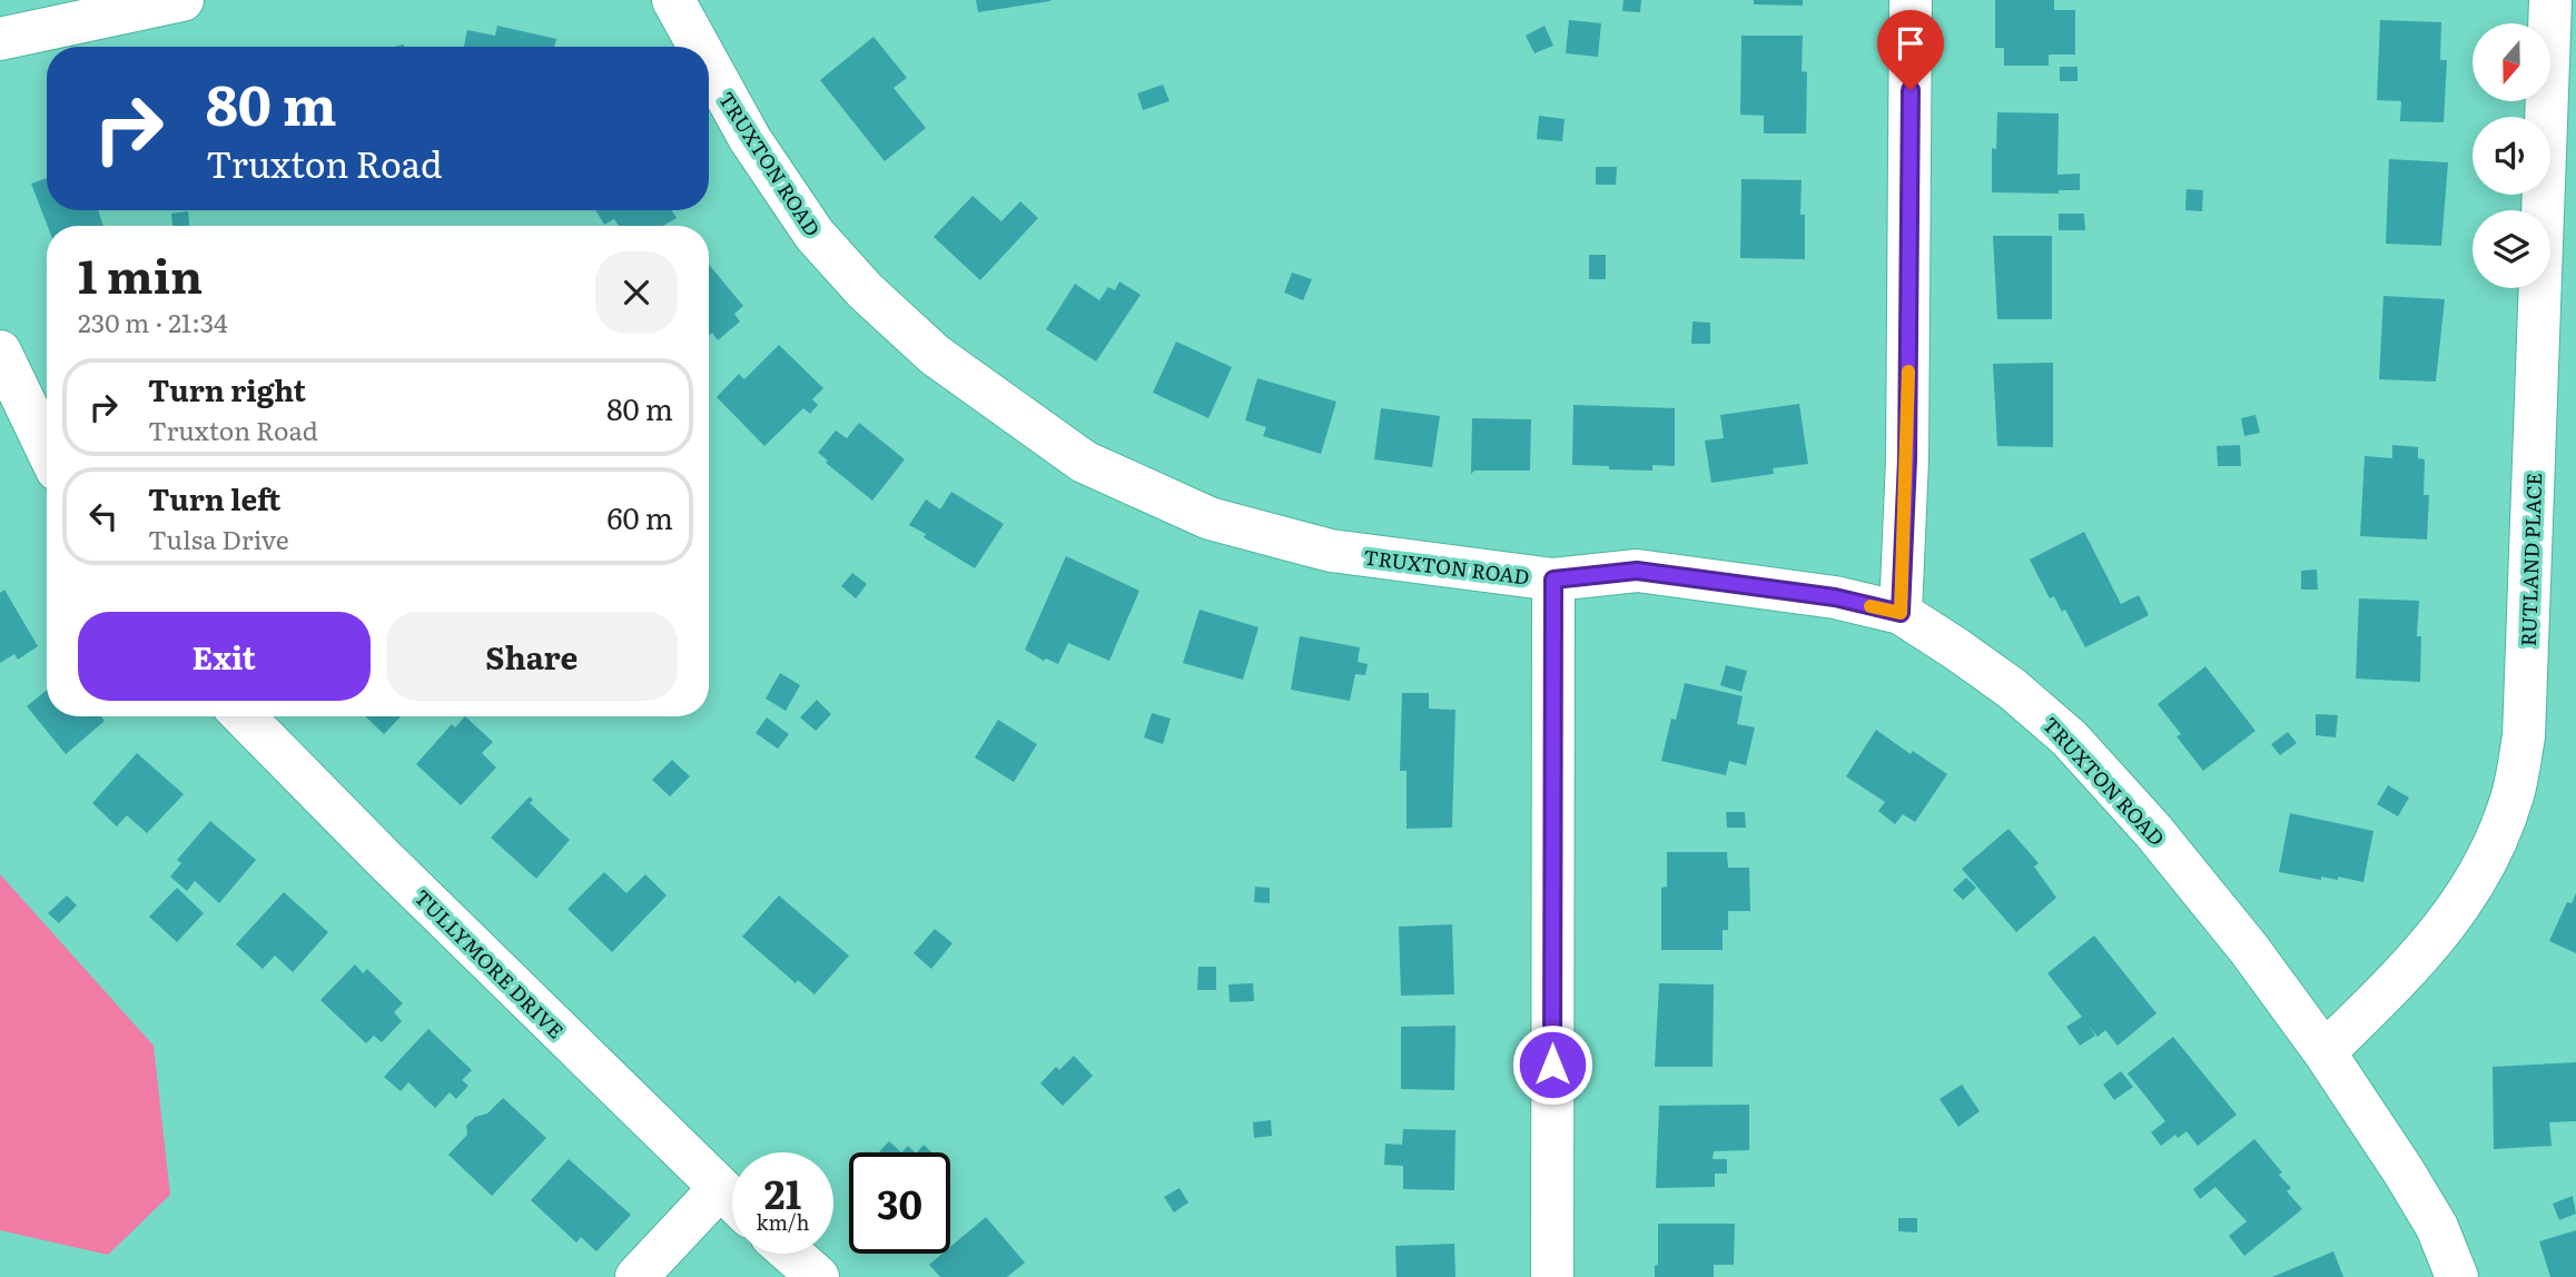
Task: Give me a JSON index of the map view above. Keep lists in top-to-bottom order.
{
  "streets": {
    "street": ["TRUXTON ROAD", "RUTLAND PLACE", "TULLYMORE DRIVE"]
  },
  "crossings": [
    ["TRUXTON ROAD", "RUTLAND PLACE"]
  ],
  "north": "bottom",
  "page": {
    "turn": ["80 m", "Truxton Road"],
    "heading": ["1 min", "230 m · 21:34"],
    "list": [
      {
        "name": "Turn right",
        "note": "Truxton Road",
        "value": "80 m"
      },
      {
        "name": "Turn left",
        "note": "Tulsa Drive",
        "value": "60 m"
      }
    ],
    "buttons": ["Exit", "Share"],
    "speed": "21 km/h",
    "limit": "30"
  }
}
